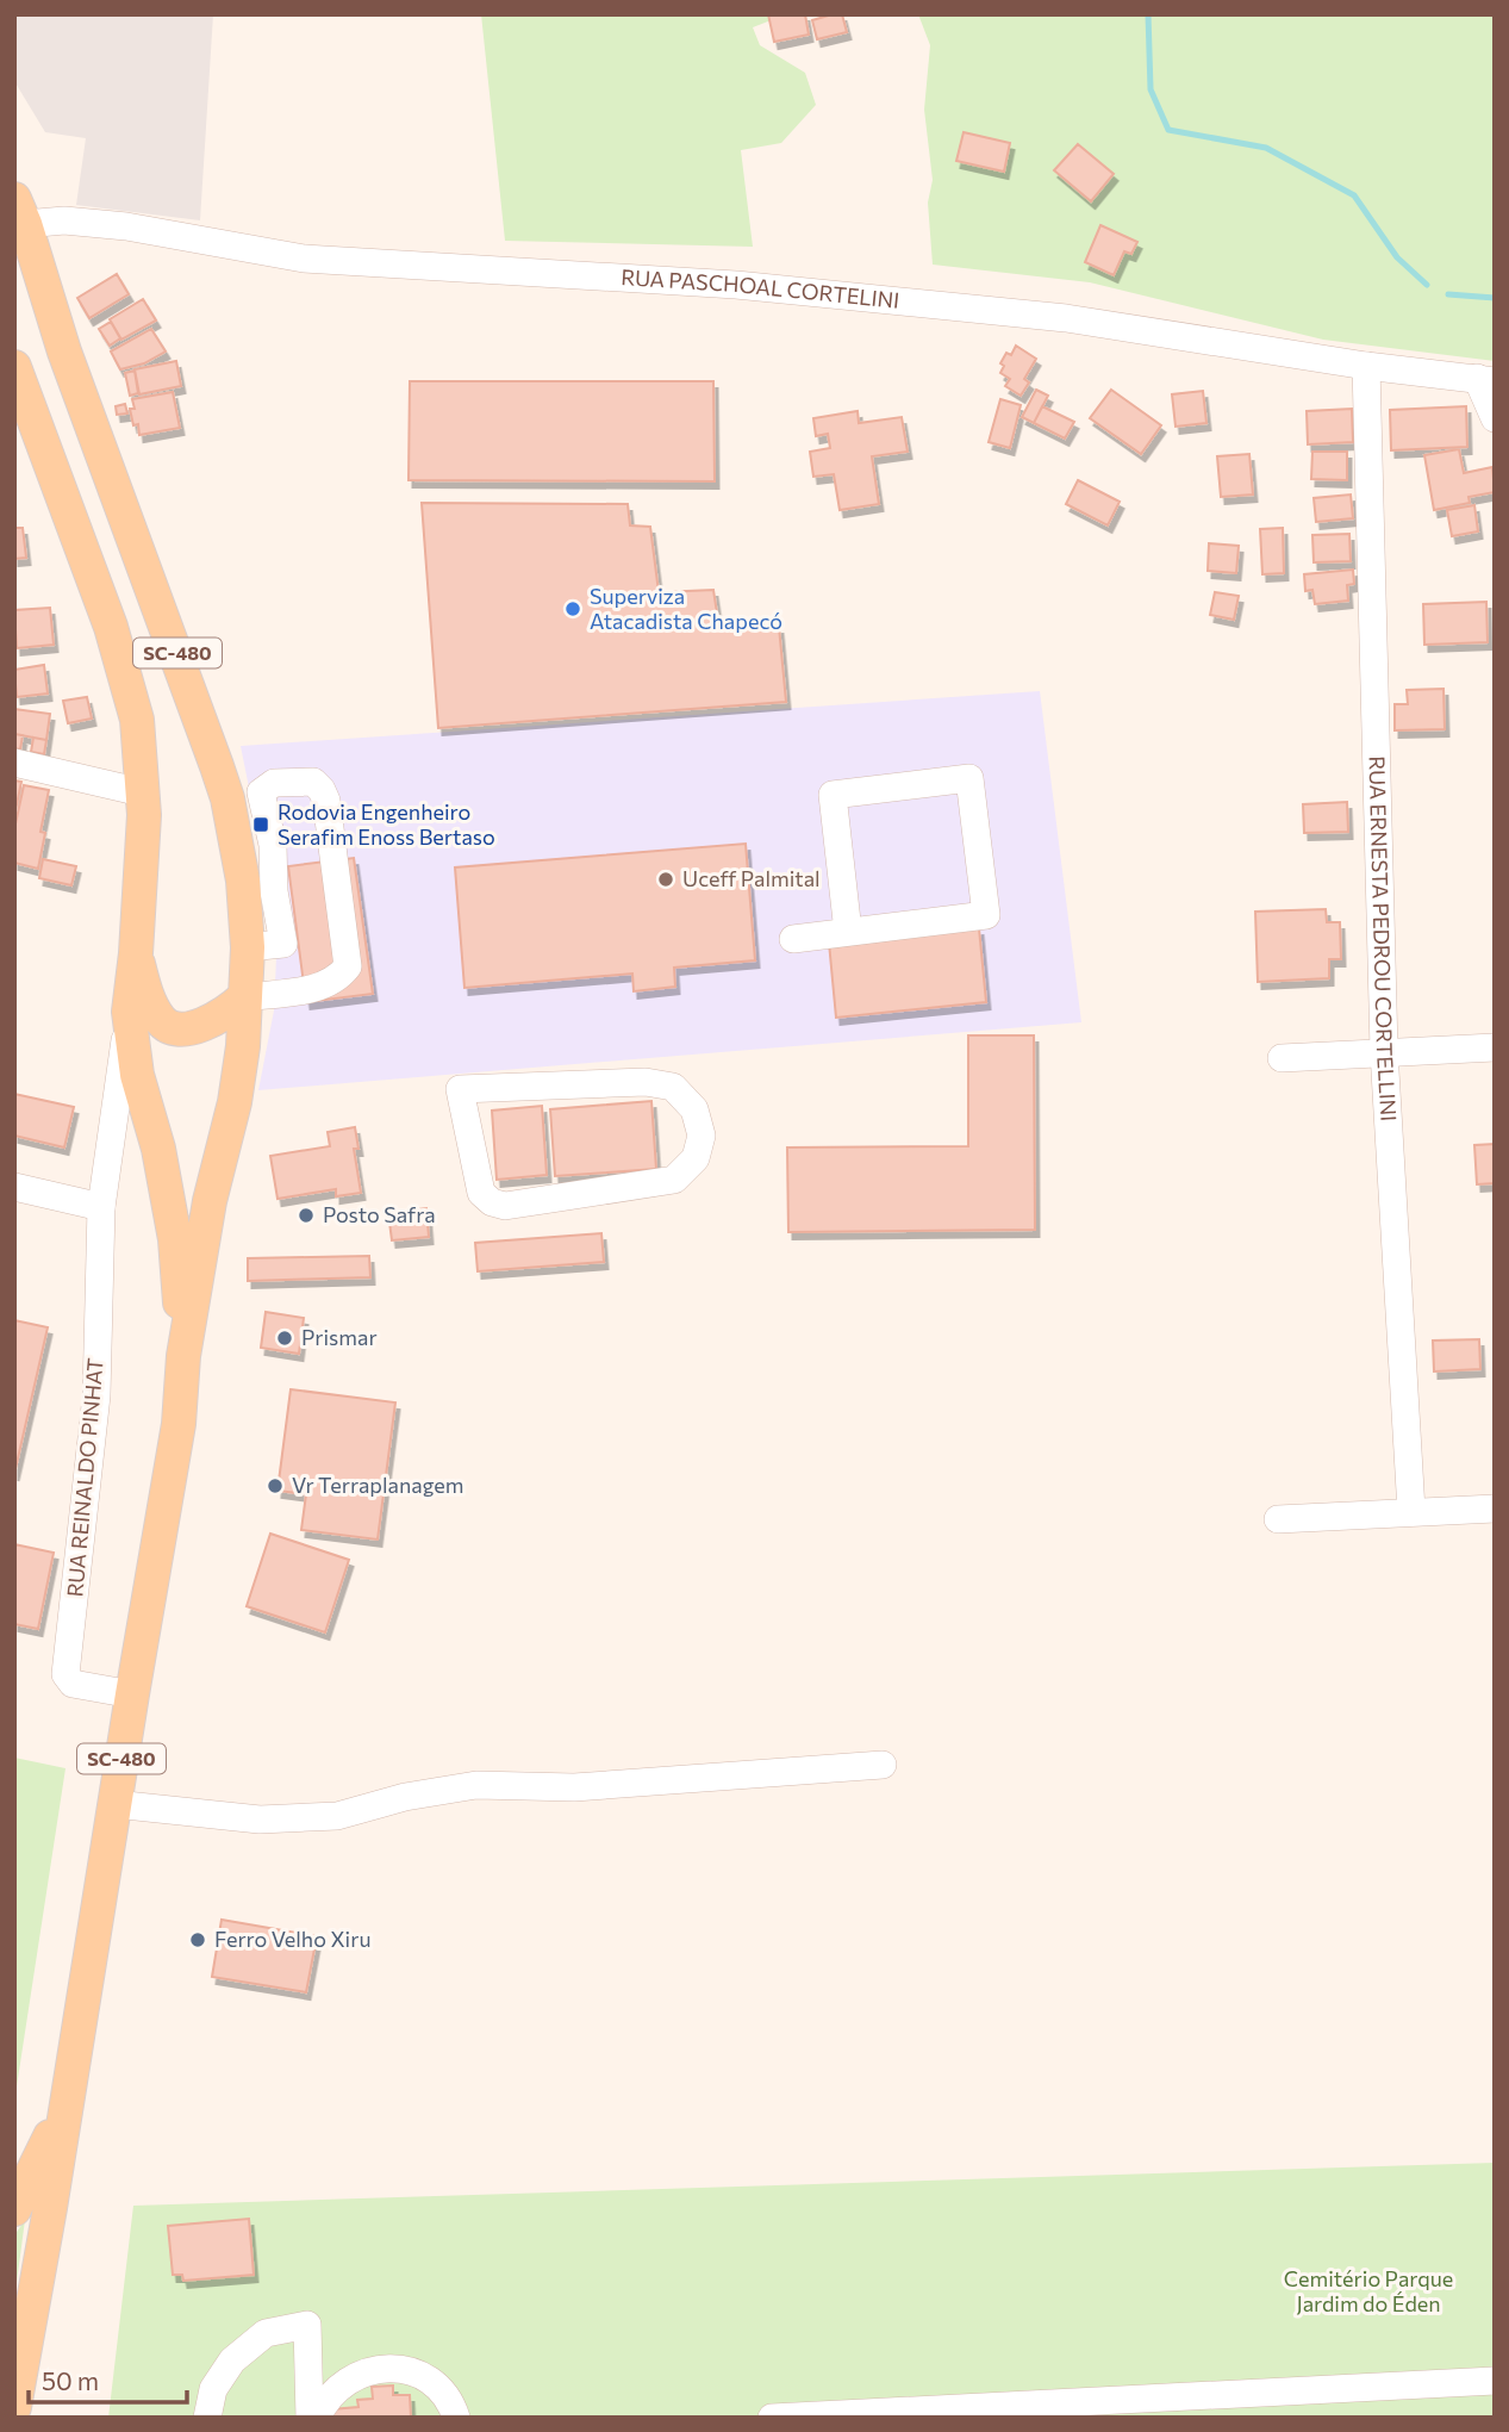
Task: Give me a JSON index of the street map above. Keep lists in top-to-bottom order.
{
  "streets": {
    "main road": ["SC-480"],
    "street": ["RUA PASCHOAL CORTELINI", "RUA ERNESTA PEDROU CORTELLINI", "RUA REINALDO PINHAT"]
  },
  "crossings": [
    ["RUA PASCHOAL CORTELINI", "SC-480"],
    ["RUA PASCHOAL CORTELINI", "RUA ERNESTA PEDROU CORTELLINI"],
    ["SC-480", "RUA REINALDO PINHAT"]
  ],
  "parks": ["Cemitério Parque Jardim do Éden"],
  "places": {
    "other": [
      "Superviza Atacadista Chapecó",
      "Uceff Palmital",
      "Posto Safra",
      "Prismar",
      "Vr Terraplanagem",
      "Ferro Velho Xiru"
    ],
    "transit": ["Rodovia Engenheiro Serafim Enoss Bertaso"]
  },
  "scale_bar": "50 m"
}
